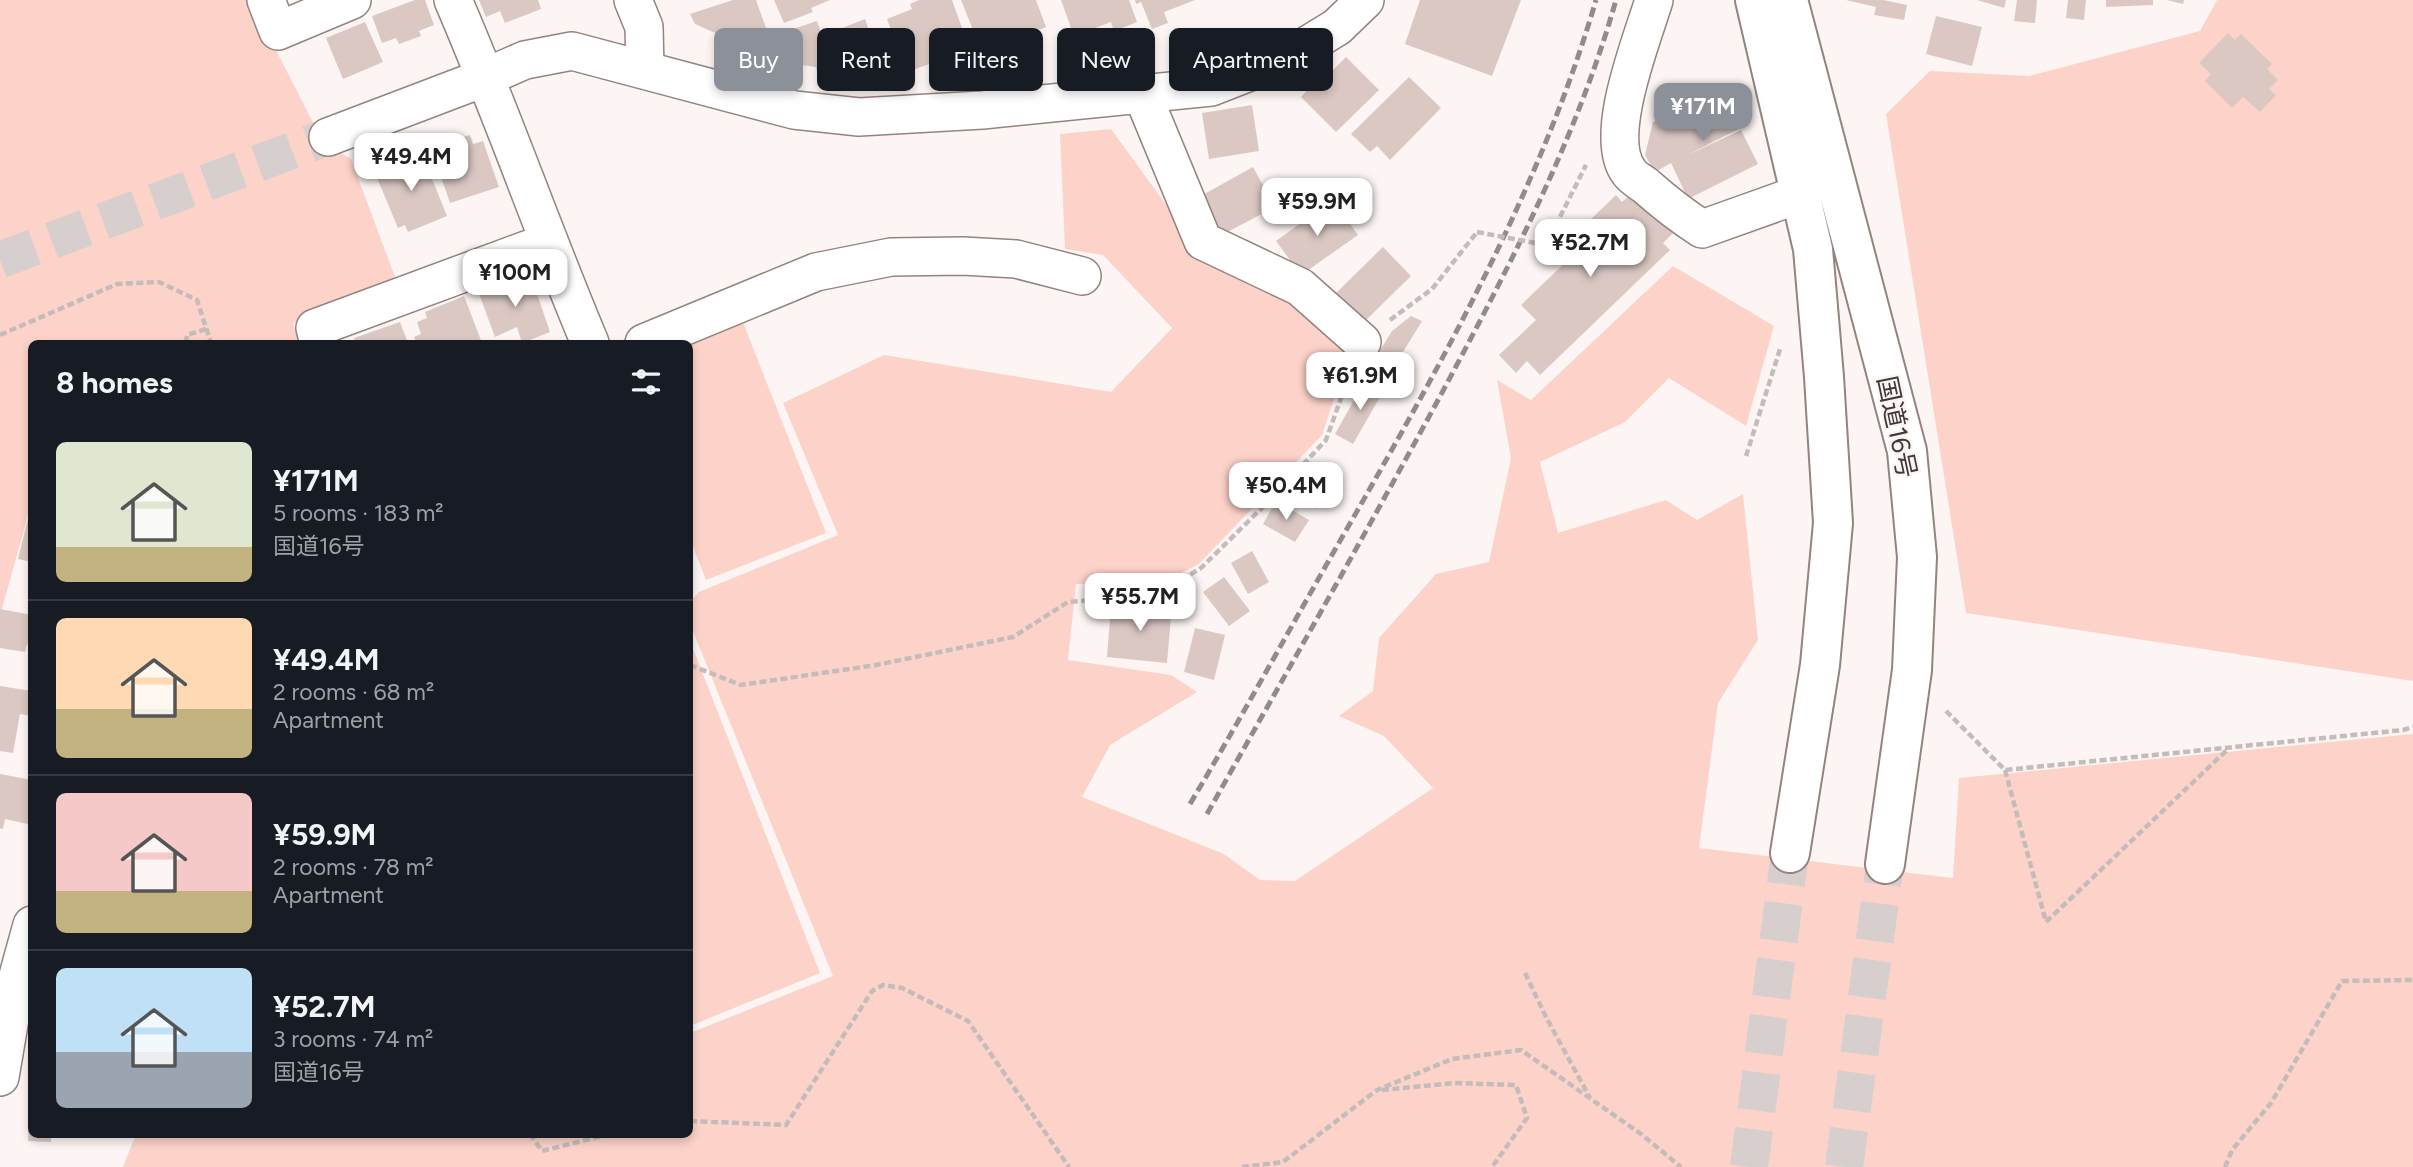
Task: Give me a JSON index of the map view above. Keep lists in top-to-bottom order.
{
  "streets": {
    "highway": ["国道16号"]
  },
  "page": {
    "chip": [
      "Buy",
      "Rent",
      "Filters",
      "New",
      "Apartment"
    ],
    "price": [
      "¥171M",
      "¥49.4M",
      "¥59.9M",
      "¥52.7M",
      "¥100M",
      "¥61.9M",
      "¥50.4M",
      "¥55.7M"
    ],
    "heading": "8 homes",
    "list": [
      {
        "name": "¥171M",
        "note": "5 rooms · 183 m² · 国道16号"
      },
      {
        "name": "¥49.4M",
        "note": "2 rooms · 68 m² · Apartment"
      },
      {
        "name": "¥59.9M",
        "note": "2 rooms · 78 m² · Apartment"
      },
      {
        "name": "¥52.7M",
        "note": "3 rooms · 74 m² · 国道16号"
      }
    ]
  }
}
